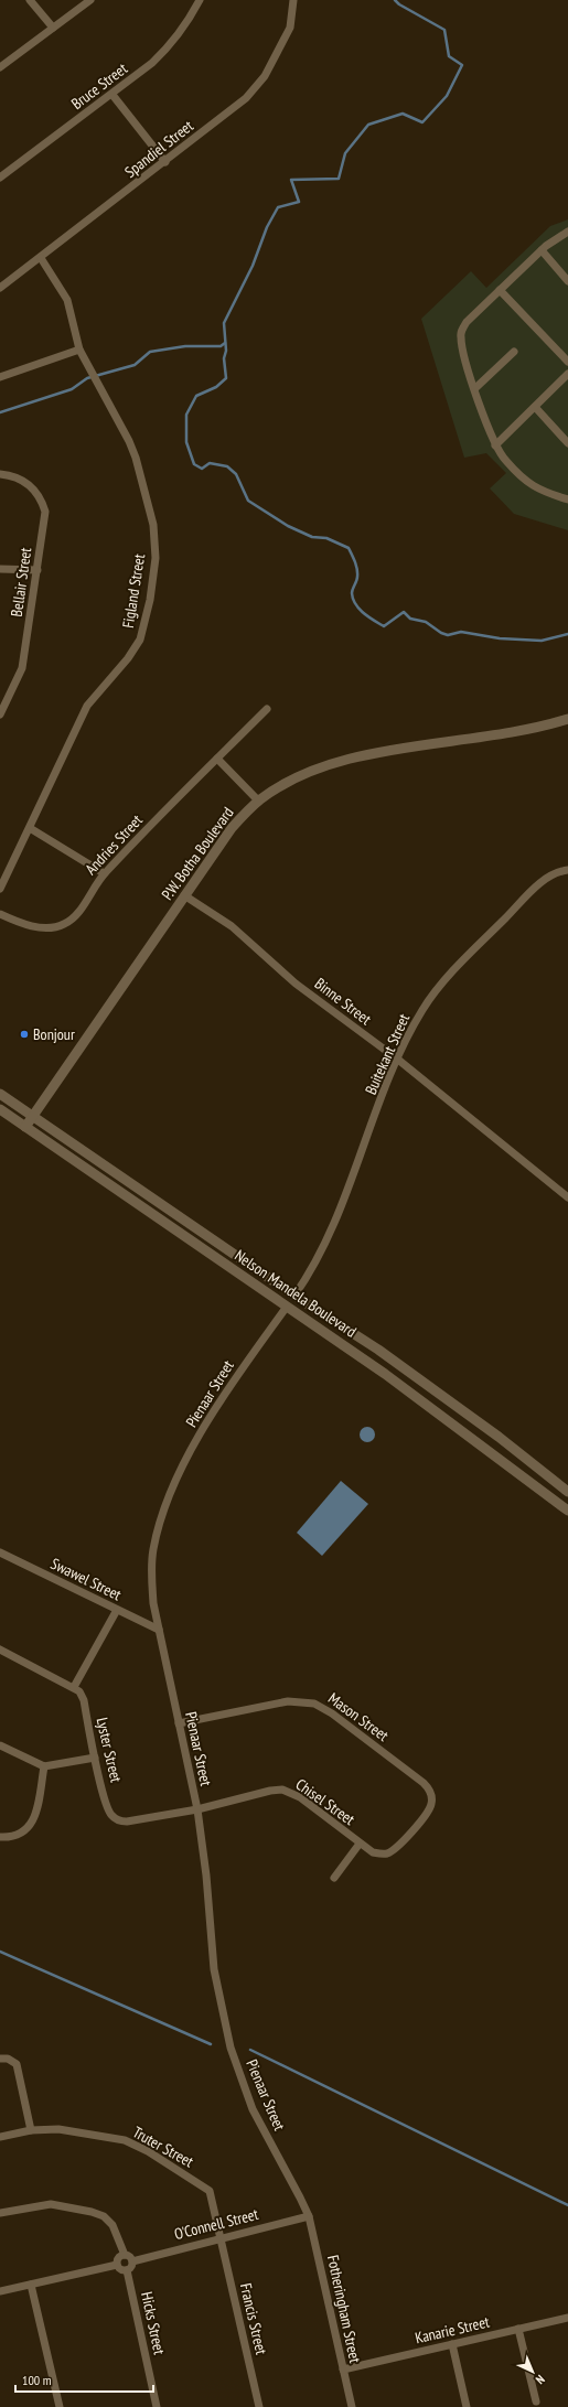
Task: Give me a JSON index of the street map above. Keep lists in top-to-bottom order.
{
  "streets": {
    "street": [
      "Bruce Street",
      "Spandiel Street",
      "Bellair Street",
      "Figland Street",
      "Andries Street",
      "P.W. Botha Boulevard",
      "Binne Street",
      "Buitekant Street",
      "Nelson Mandela Boulevard",
      "Pienaar Street",
      "Swawel Street",
      "Mason Street",
      "Lyster Street",
      "Chisel Street",
      "Truter Street",
      "O'Connell Street",
      "Fotheringham Street",
      "Francis Street",
      "Hicks Street",
      "Kanarie Street"
    ]
  },
  "crossings": [
    ["Spandiel Street", "Figland Street"],
    ["P.W. Botha Boulevard", "Binne Street"],
    ["P.W. Botha Boulevard", "Nelson Mandela Boulevard"],
    ["Binne Street", "Buitekant Street"],
    ["Buitekant Street", "Nelson Mandela Boulevard"],
    ["Nelson Mandela Boulevard", "Pienaar Street"],
    ["Pienaar Street", "Swawel Street"],
    ["Pienaar Street", "Mason Street"],
    ["Pienaar Street", "Lyster Street"],
    ["Pienaar Street", "Chisel Street"],
    ["Pienaar Street", "O'Connell Street"],
    ["Pienaar Street", "Fotheringham Street"],
    ["Mason Street", "Chisel Street"],
    ["Lyster Street", "Chisel Street"],
    ["Truter Street", "O'Connell Street"],
    ["Truter Street", "Francis Street"],
    ["O'Connell Street", "Fotheringham Street"],
    ["O'Connell Street", "Francis Street"],
    ["O'Connell Street", "Hicks Street"],
    ["Fotheringham Street", "Kanarie Street"]
  ],
  "places": ["Bonjour"],
  "scale_bar": "100 m",
  "north": "bottom right"
}
